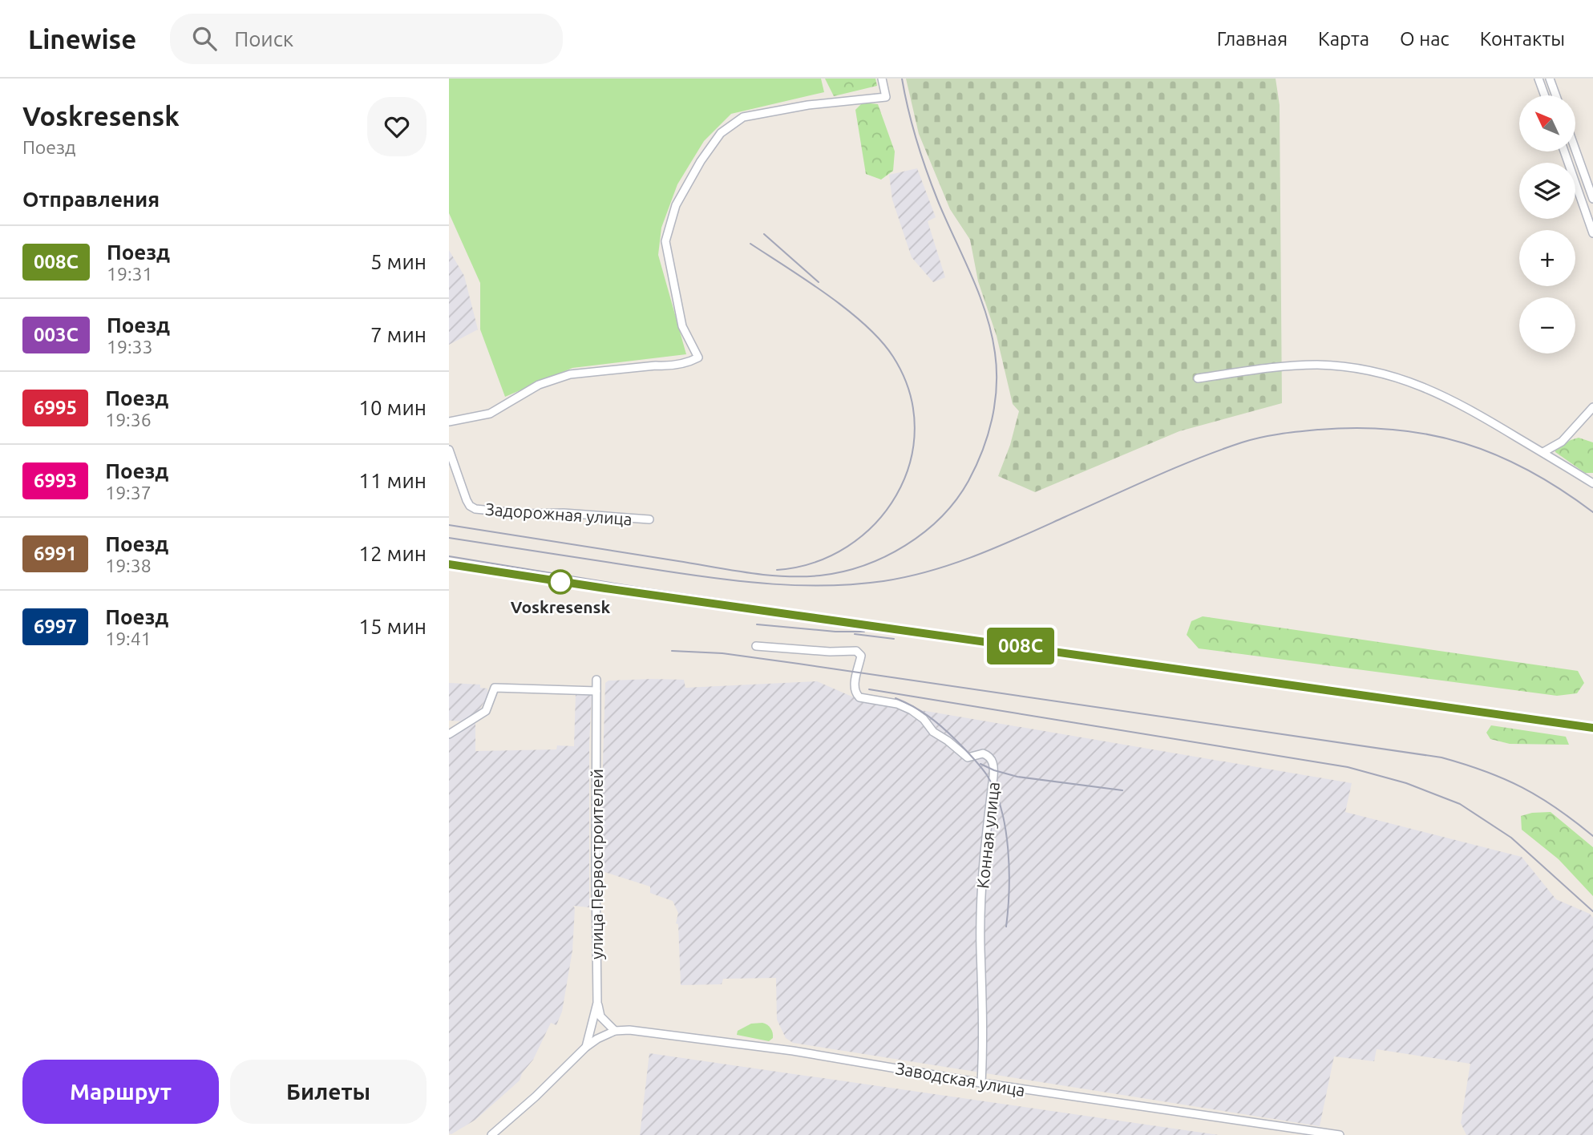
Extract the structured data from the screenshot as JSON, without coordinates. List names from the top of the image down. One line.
{"streets":{"street":["Задорожная улица","Конная улица","улица Первостроителей","Заводская улица"]},"crossings":[["Конная улица","Заводская улица"],["улица Первостроителей","Заводская улица"]],"places":["Voskresensk"],"north":"top left","page":{"header":"Linewise","search":"Поиск","nav":["Главная","Карта","О нас","Контакты"],"heading":[["Voskresensk","Поезд"],"Отправления"],"on_map":"008С","map_buttons":["+","−"],"list":[{"mark":"008С","name":"Поезд","note":"19:31","value":"5 мин"},{"mark":"003С","name":"Поезд","note":"19:33","value":"7 мин"},{"mark":"6995","name":"Поезд","note":"19:36","value":"10 мин"},{"mark":"6993","name":"Поезд","note":"19:37","value":"11 мин"},{"mark":"6991","name":"Поезд","note":"19:38","value":"12 мин"},{"mark":"6997","name":"Поезд","note":"19:41","value":"15 мин"}],"buttons":["Маршрут","Билеты"]}}
